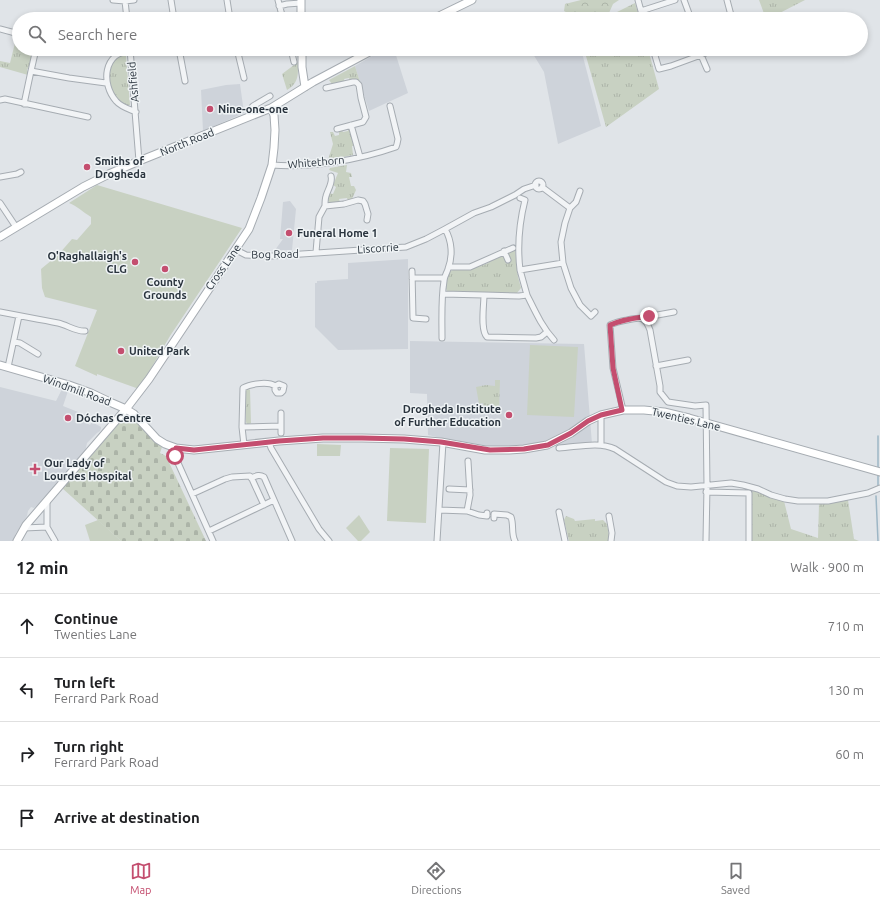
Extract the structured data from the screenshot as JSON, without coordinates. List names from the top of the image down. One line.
{"streets":{"main road":["North Road","Cross Lane","Windmill Road","Twenties Lane"],"street":["Ashfield","Whitethorn","Liscorrie","Bog Road"]},"crossings":[["Ashfield","North Road"],["North Road","Cross Lane"],["Whitethorn","Cross Lane"],["Liscorrie","Bog Road"],["Bog Road","Cross Lane"],["Cross Lane","Windmill Road"],["Cross Lane","Twenties Lane"],["Windmill Road","Twenties Lane"]],"places":{"other":["Nine-one-one","Smiths of Drogheda","Funeral Home 1","O'Raghallaigh's CLG","County Grounds","United Park","Drogheda Institute of Further Education","Dóchas Centre"],"health":["Our Lady of Lourdes Hospital"]},"page":{"search":"Search here","heading":["12 min","Walk · 900 m"],"list":[["Continue","Twenties Lane","710 m"],["Turn left","Ferrard Park Road","130 m"],["Turn right","Ferrard Park Road","60 m"],"Arrive at destination"],"nav":["Map","Directions","Saved"]}}
